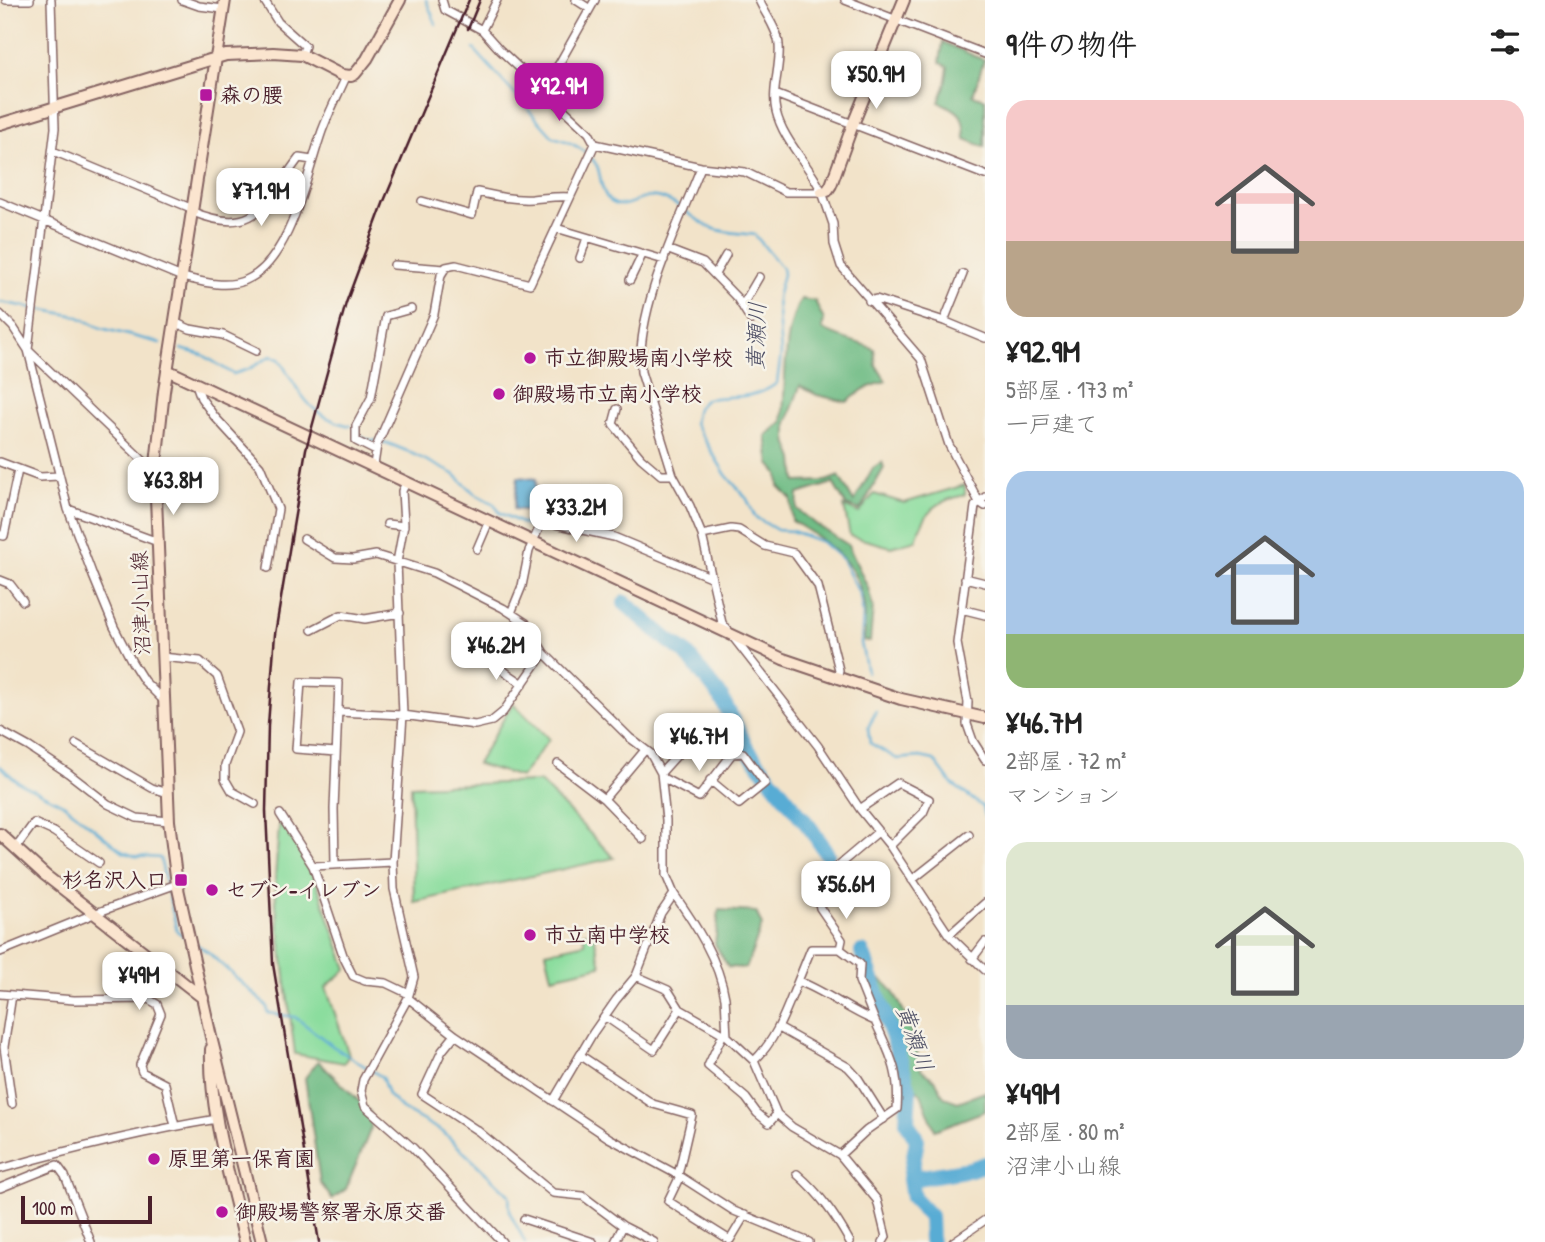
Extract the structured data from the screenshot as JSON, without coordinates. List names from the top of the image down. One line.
{"streets":{"street":["沼津小山線"]},"water":["黄瀬川"],"places":{"transit":["森の腰","杉名沢入口"],"other":["市立御殿場南小学校","御殿場市立南小学校","セブン-イレブン","市立南中学校","原里第一保育園","御殿場警察署永原交番"]},"scale_bar":"100 m","page":{"heading":"9件の物件","price":["¥50.9M","¥92.9M","¥71.9M","¥63.8M","¥33.2M","¥46.2M","¥46.7M","¥56.6M","¥49M"],"list":[{"name":"¥92.9M","note":"5部屋 · 173 m² · 一戸建て"},{"name":"¥46.7M","note":"2部屋 · 72 m² · マンション"},{"name":"¥49M","note":"2部屋 · 80 m² · 沼津小山線"}],"scale":"100 m"}}
